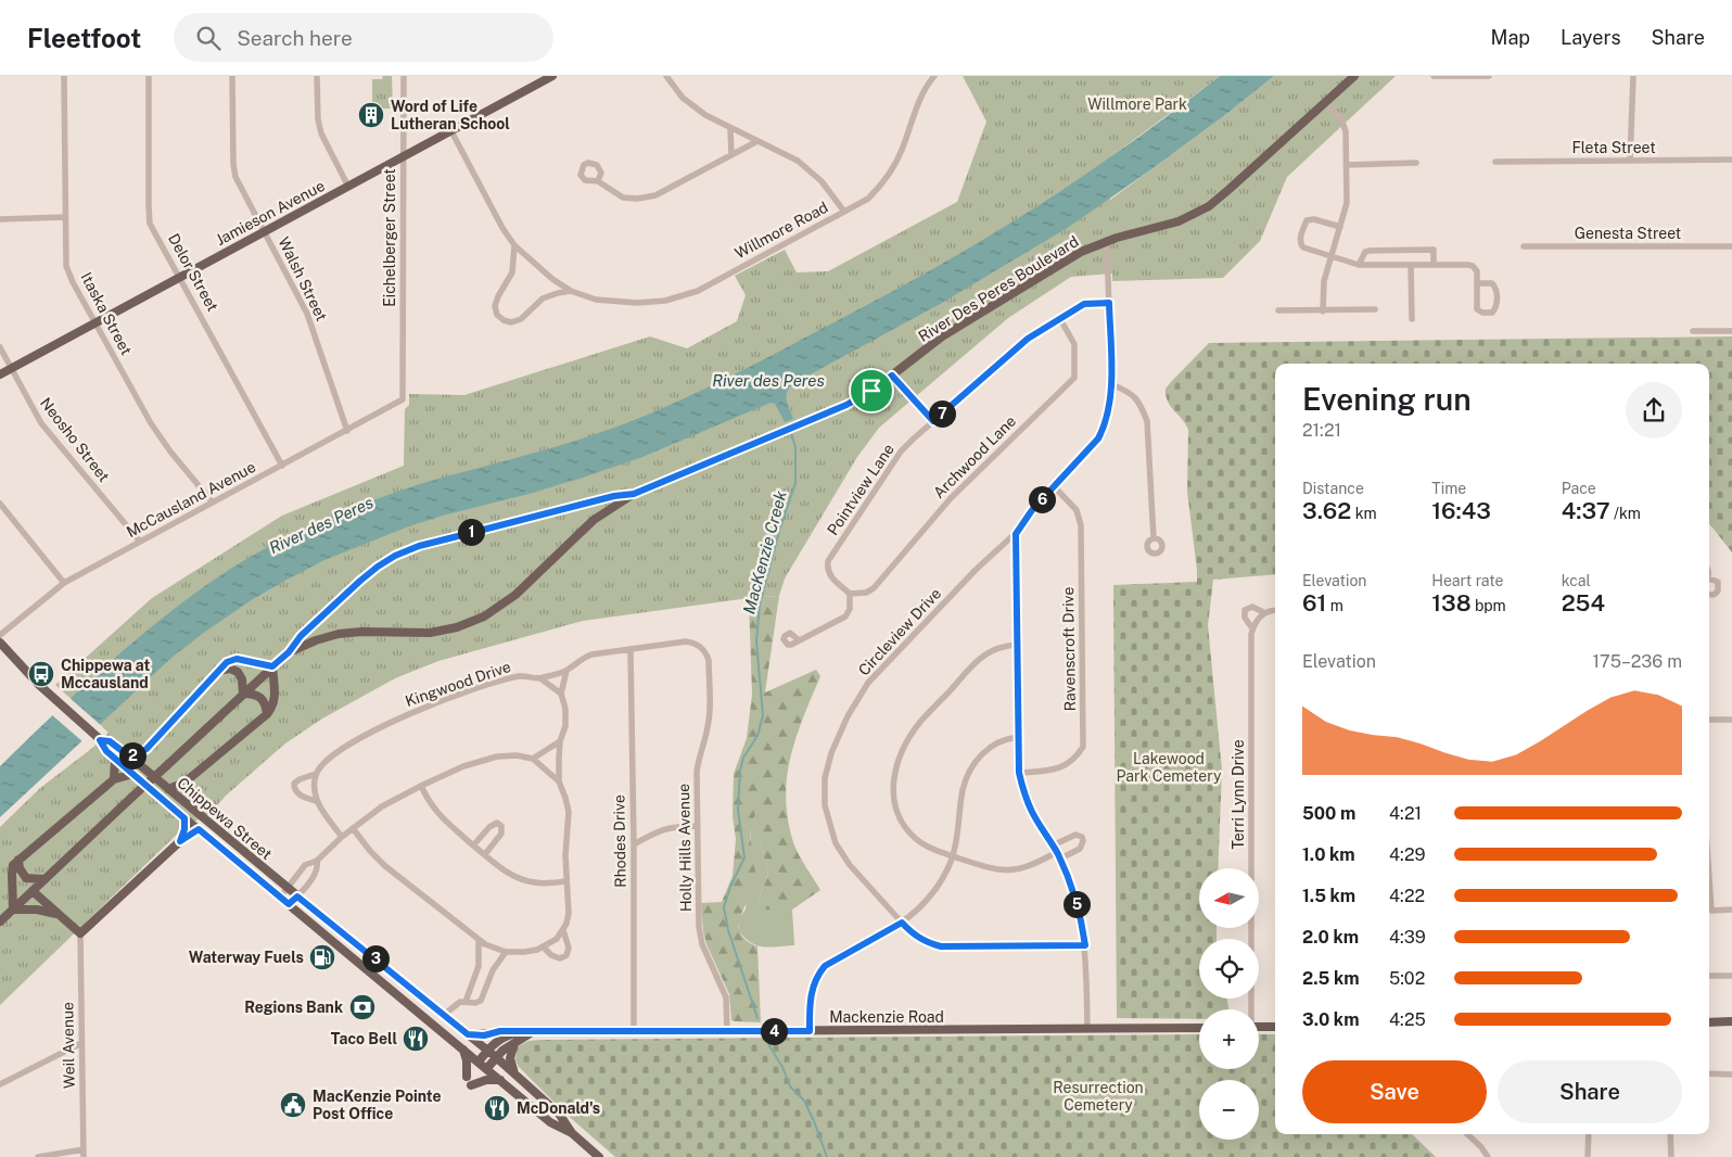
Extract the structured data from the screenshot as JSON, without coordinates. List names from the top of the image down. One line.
{"streets":{"main road":["Jamieson Avenue","River Des Peres Boulevard","Chippewa Street","Mackenzie Road"],"street":["Fleta Street","Willmore Road","Genesta Street","Eichelberger Street","Delor Street","Walsh Street","Itaska Street","Neosho Street","Archwood Lane","Pointview Lane","McCausland Avenue","Circleview Drive","Ravenscroft Drive","Kingwood Drive","Terri Lynn Drive","Rhodes Drive","Holly Hills Avenue","Weil Avenue"]},"crossings":[["Jamieson Avenue","Willmore Road"],["Jamieson Avenue","Eichelberger Street"],["Jamieson Avenue","Delor Street"],["Jamieson Avenue","Walsh Street"],["Jamieson Avenue","Itaska Street"],["Jamieson Avenue","Neosho Street"],["Eichelberger Street","McCausland Avenue"],["Delor Street","McCausland Avenue"],["Walsh Street","McCausland Avenue"],["River Des Peres Boulevard","Circleview Drive"],["Itaska Street","McCausland Avenue"],["Neosho Street","McCausland Avenue"],["Archwood Lane","Pointview Lane"],["Pointview Lane","Circleview Drive"],["Circleview Drive","Ravenscroft Drive"],["Kingwood Drive","Rhodes Drive"],["Kingwood Drive","Holly Hills Avenue"],["Chippewa Street","Mackenzie Road"],["Rhodes Drive","Mackenzie Road"],["Holly Hills Avenue","Mackenzie Road"]],"water":["River des Peres","MacKenzie Creek"],"parks":["Willmore Park","Lakewood Park Cemetery","Resurrection Cemetery"],"places":{"building":["Word of Life Lutheran School"],"bus stop":["Chippewa at Mccausland"],"fuel station":["Waterway Fuels"],"bank":["Regions Bank"],"restaurant":["Taco Bell","McDonald's"],"public building":["MacKenzie Pointe Post Office"]},"north":"left","page":{"header":"Fleetfoot","search":"Search here","nav":["Map","Layers","Share"],"heading":["Evening run","21:21"],"pins":["7","6","1","2","5","3","4"],"stats":[["Distance","3.62 km"],["Time","16:43"],["Pace","4:37 /km"],["Elevation","61 m"],["Heart rate","138 bpm"],["kcal","254"]],"chart":["Elevation","175–236 m"],"list":[{"name":"500 m","note":"4:21"},{"name":"1.0 km","note":"4:29"},{"name":"1.5 km","note":"4:22"},{"name":"2.0 km","note":"4:39"},{"name":"2.5 km","note":"5:02"},{"name":"3.0 km","note":"4:25"}],"map_buttons":["+","−"],"buttons":["Save","Share"]}}
